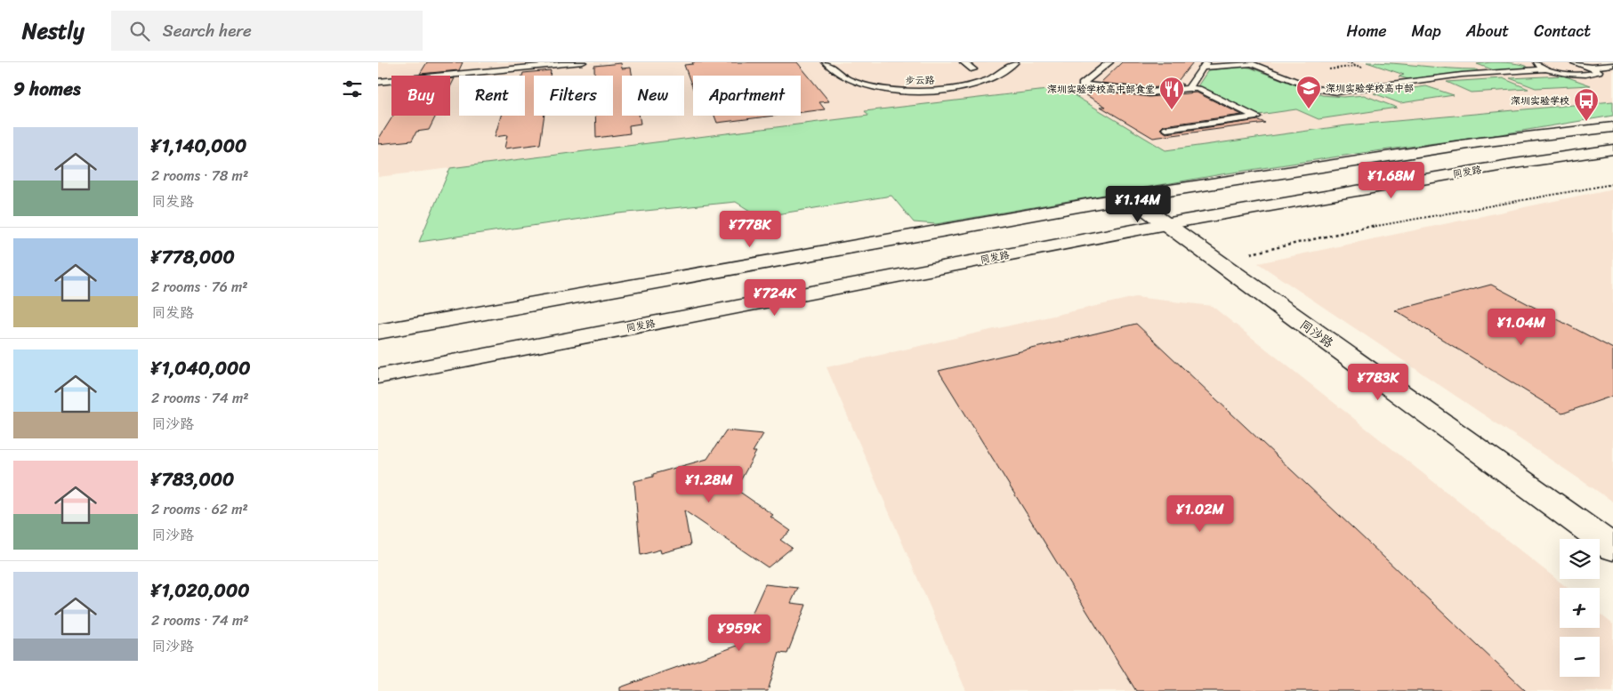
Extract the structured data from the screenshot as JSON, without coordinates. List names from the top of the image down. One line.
{"streets":{"main road":["同发路","同沙路"],"lane":["步云路"]},"crossings":[["同发路","同沙路"]],"places":{"school or university":["深圳实验学校高中部"],"restaurant":["深圳实验学校高中部食堂"],"bus stop":["深圳实验学校"]},"page":{"header":"Nestly","search":"Search here","nav":["Home","Map","About","Contact"],"heading":"9 homes","chip":["Buy","Rent","Filters","New","Apartment"],"list":[{"name":"¥1,140,000","note":"2 rooms · 78 m² · 同发路"},{"name":"¥778,000","note":"2 rooms · 76 m² · 同发路"},{"name":"¥1,040,000","note":"2 rooms · 74 m² · 同沙路"},{"name":"¥783,000","note":"2 rooms · 62 m² · 同沙路"},{"name":"¥1,020,000","note":"2 rooms · 74 m² · 同沙路"}],"price":["¥1.68M","¥1.14M","¥778K","¥724K","¥1.04M","¥783K","¥1.28M","¥1.02M","¥959K"],"map_buttons":["+","−"]}}
